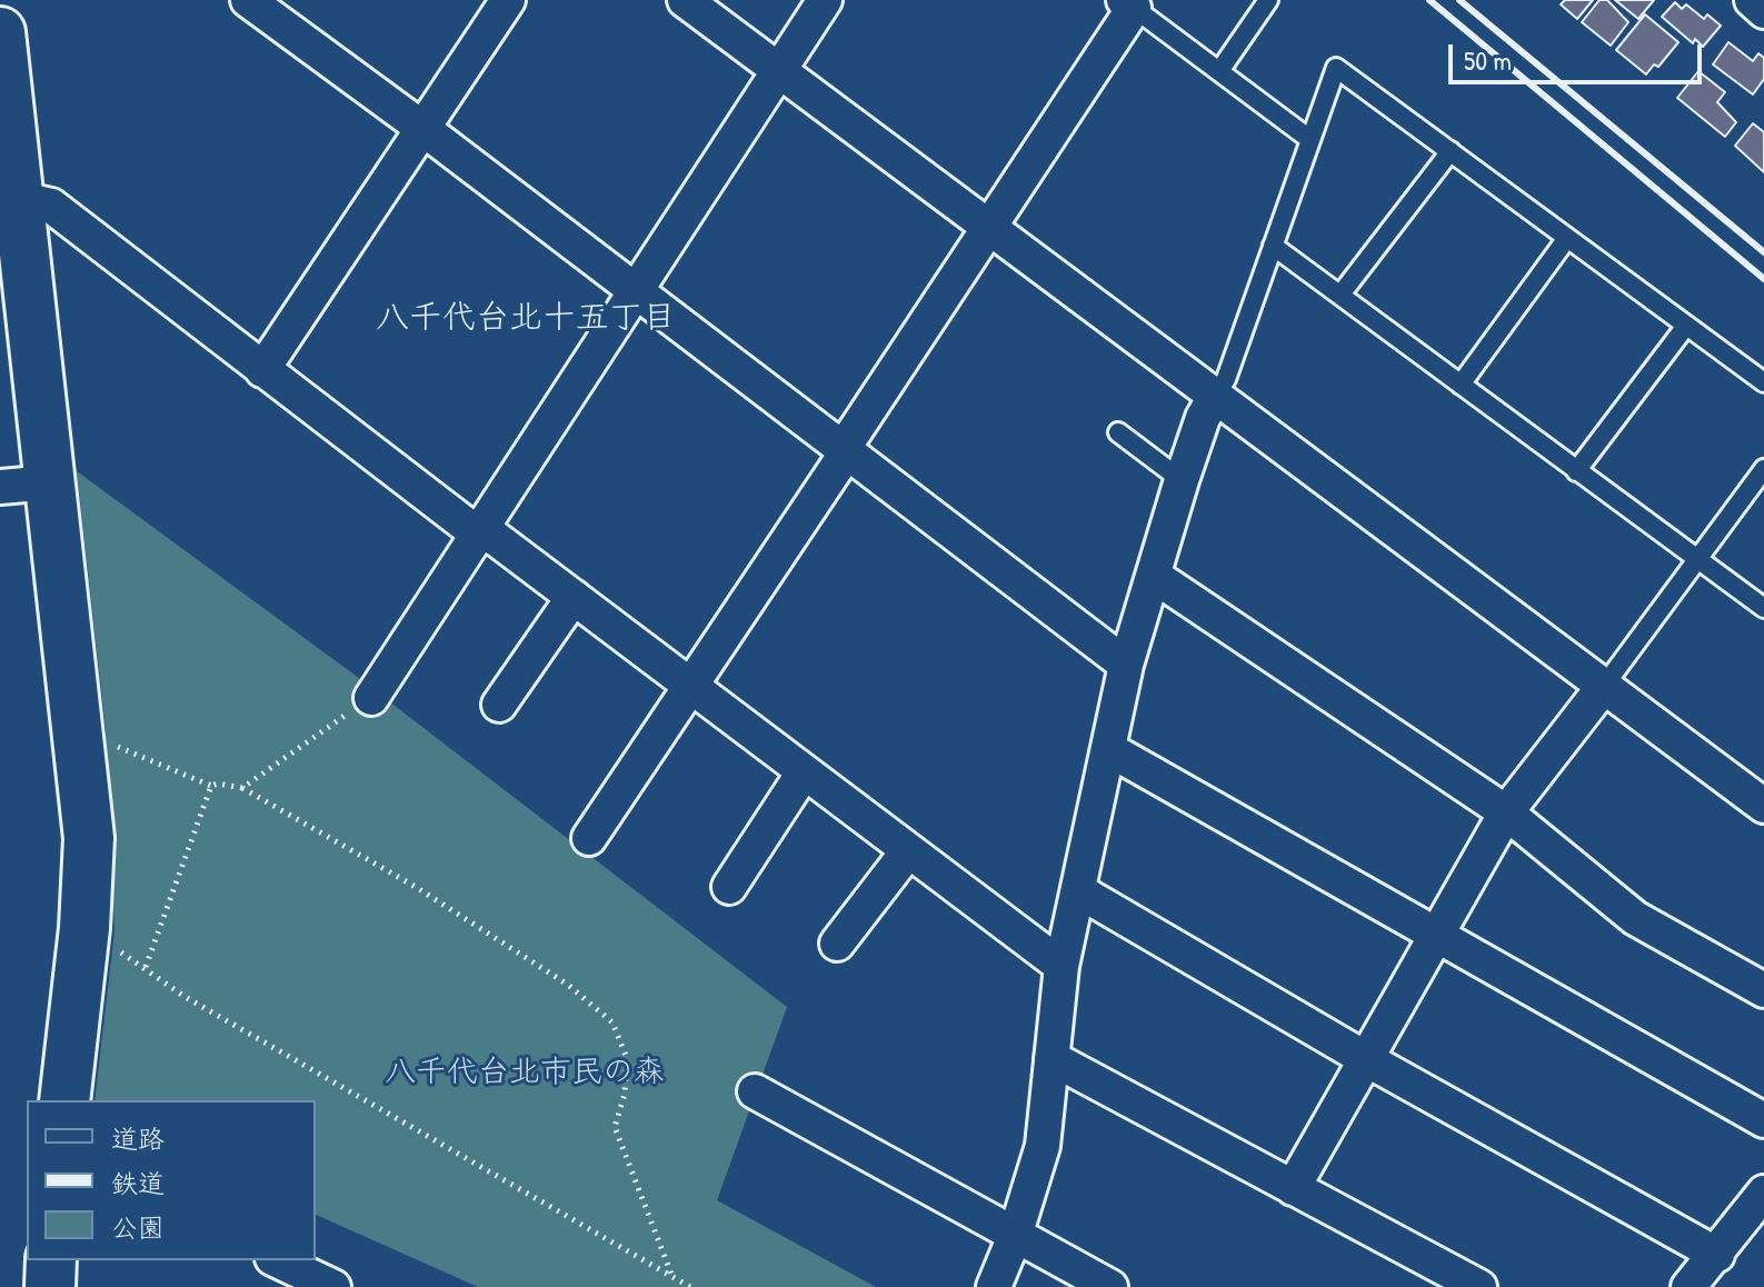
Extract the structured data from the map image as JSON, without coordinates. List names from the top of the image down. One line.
{"districts":["八千代台北十五丁目"],"parks":["八千代台北市民の森"],"legend":["道路","鉄道","公園"],"scale_bar":"50 m"}
